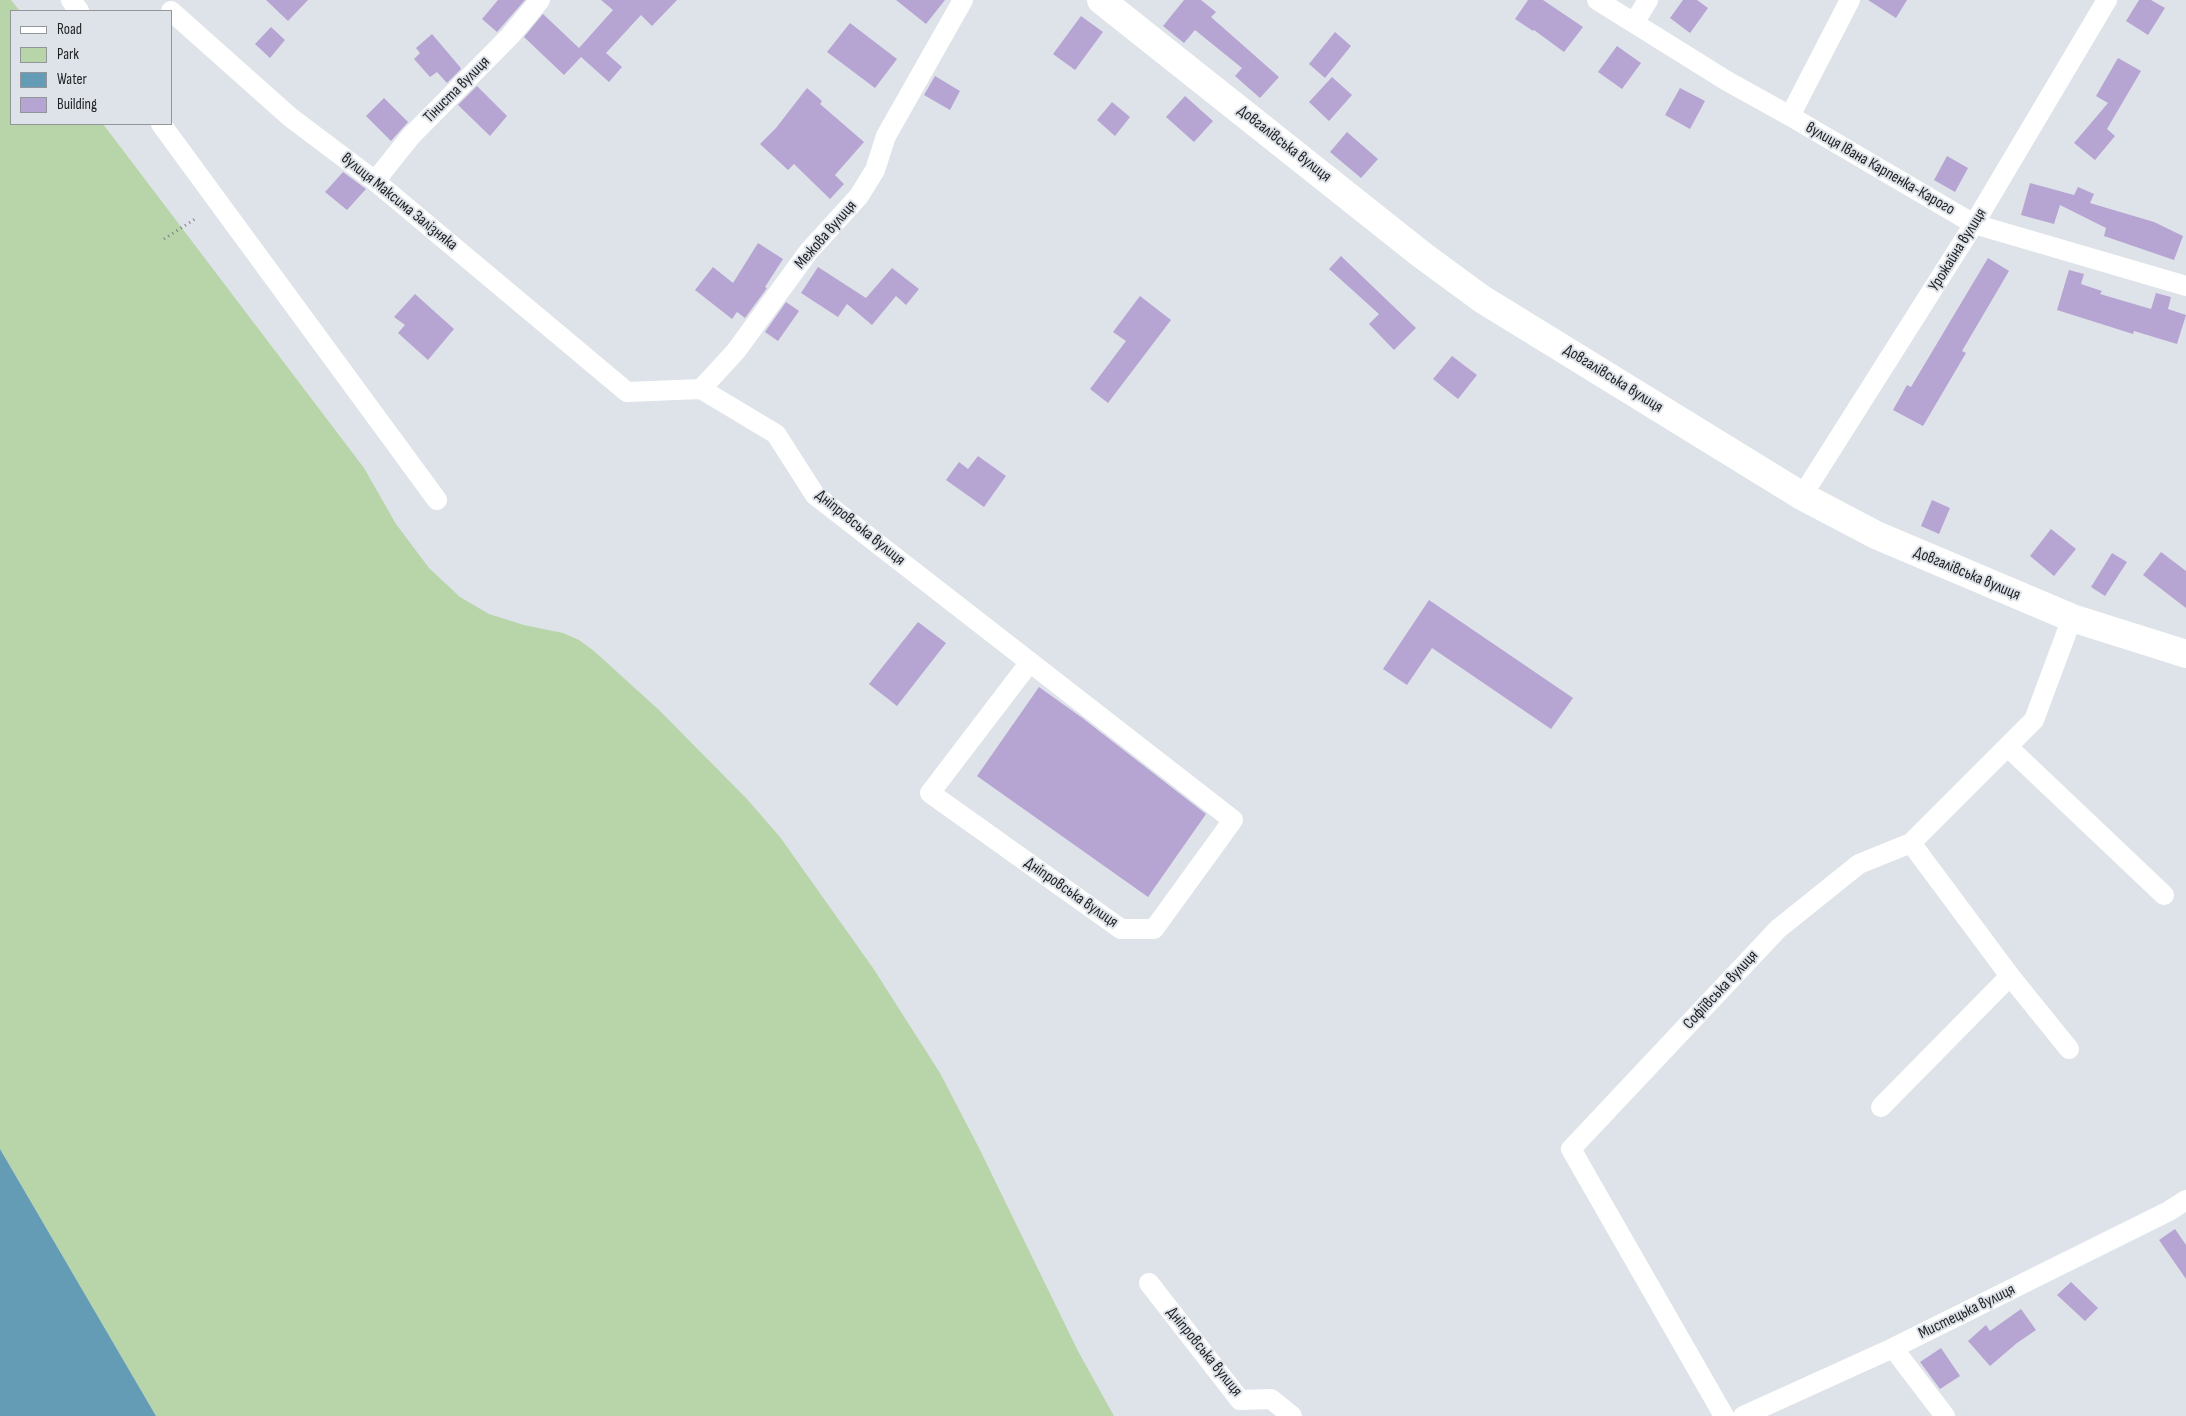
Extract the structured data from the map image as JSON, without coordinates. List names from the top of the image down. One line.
{"streets":{"street":["Тіниста вулиця","Довгалівська вулиця","вулиця Івана Карпенка-Карого","вулиця Максима Залізняка","Межова вулиця","Урожайна вулиця","Дніпровська вулиця","Софіївська вулиця","Мистецька вулиця"]},"crossings":[["Тіниста вулиця","вулиця Максима Залізняка"],["Довгалівська вулиця","Урожайна вулиця"],["Довгалівська вулиця","Софіївська вулиця"],["вулиця Івана Карпенка-Карого","Урожайна вулиця"],["вулиця Максима Залізняка","Межова вулиця"],["вулиця Максима Залізняка","Дніпровська вулиця"],["Межова вулиця","Дніпровська вулиця"]],"legend":["Road","Park","Water","Building"]}
